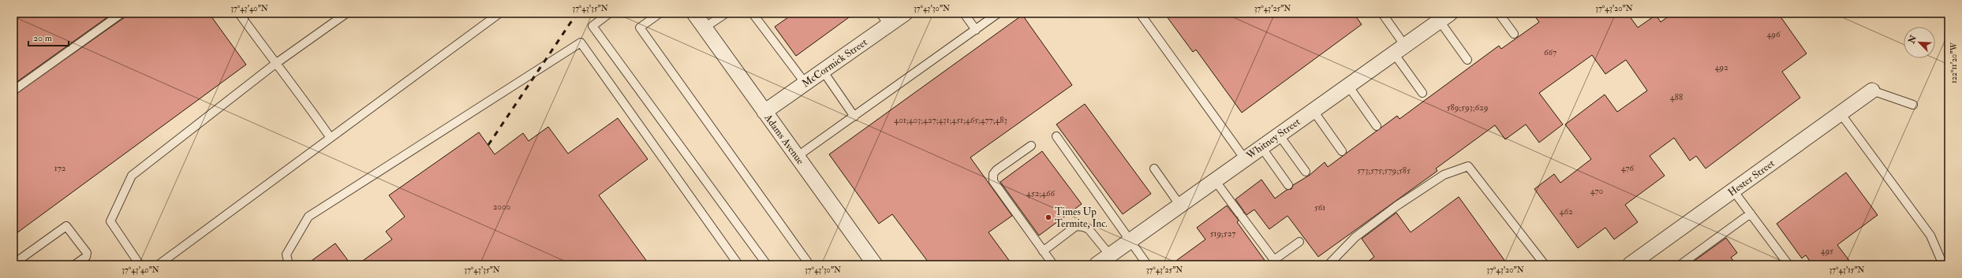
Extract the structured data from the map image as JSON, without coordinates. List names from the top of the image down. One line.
{"streets":{"street":["McCormick Street","Whitney Street","Adams Avenue","Hester Street"]},"crossings":[["McCormick Street","Adams Avenue"]],"places":["Times Up Termite, Inc."],"house_numbers":["496","667","492","488","589;593;629","401;403;427;431;451;465;477;483","172","476","573;575;579;585","470","452;466","2000","561","462","519;527","495"],"scale_bar":"20 m","north":"top left","coordinates":["37°43'40\"N","37°43'35\"N","37°43'30\"N","37°43'25\"N","37°43'20\"N","122°11'20\"W","37°43'15\"N"]}
